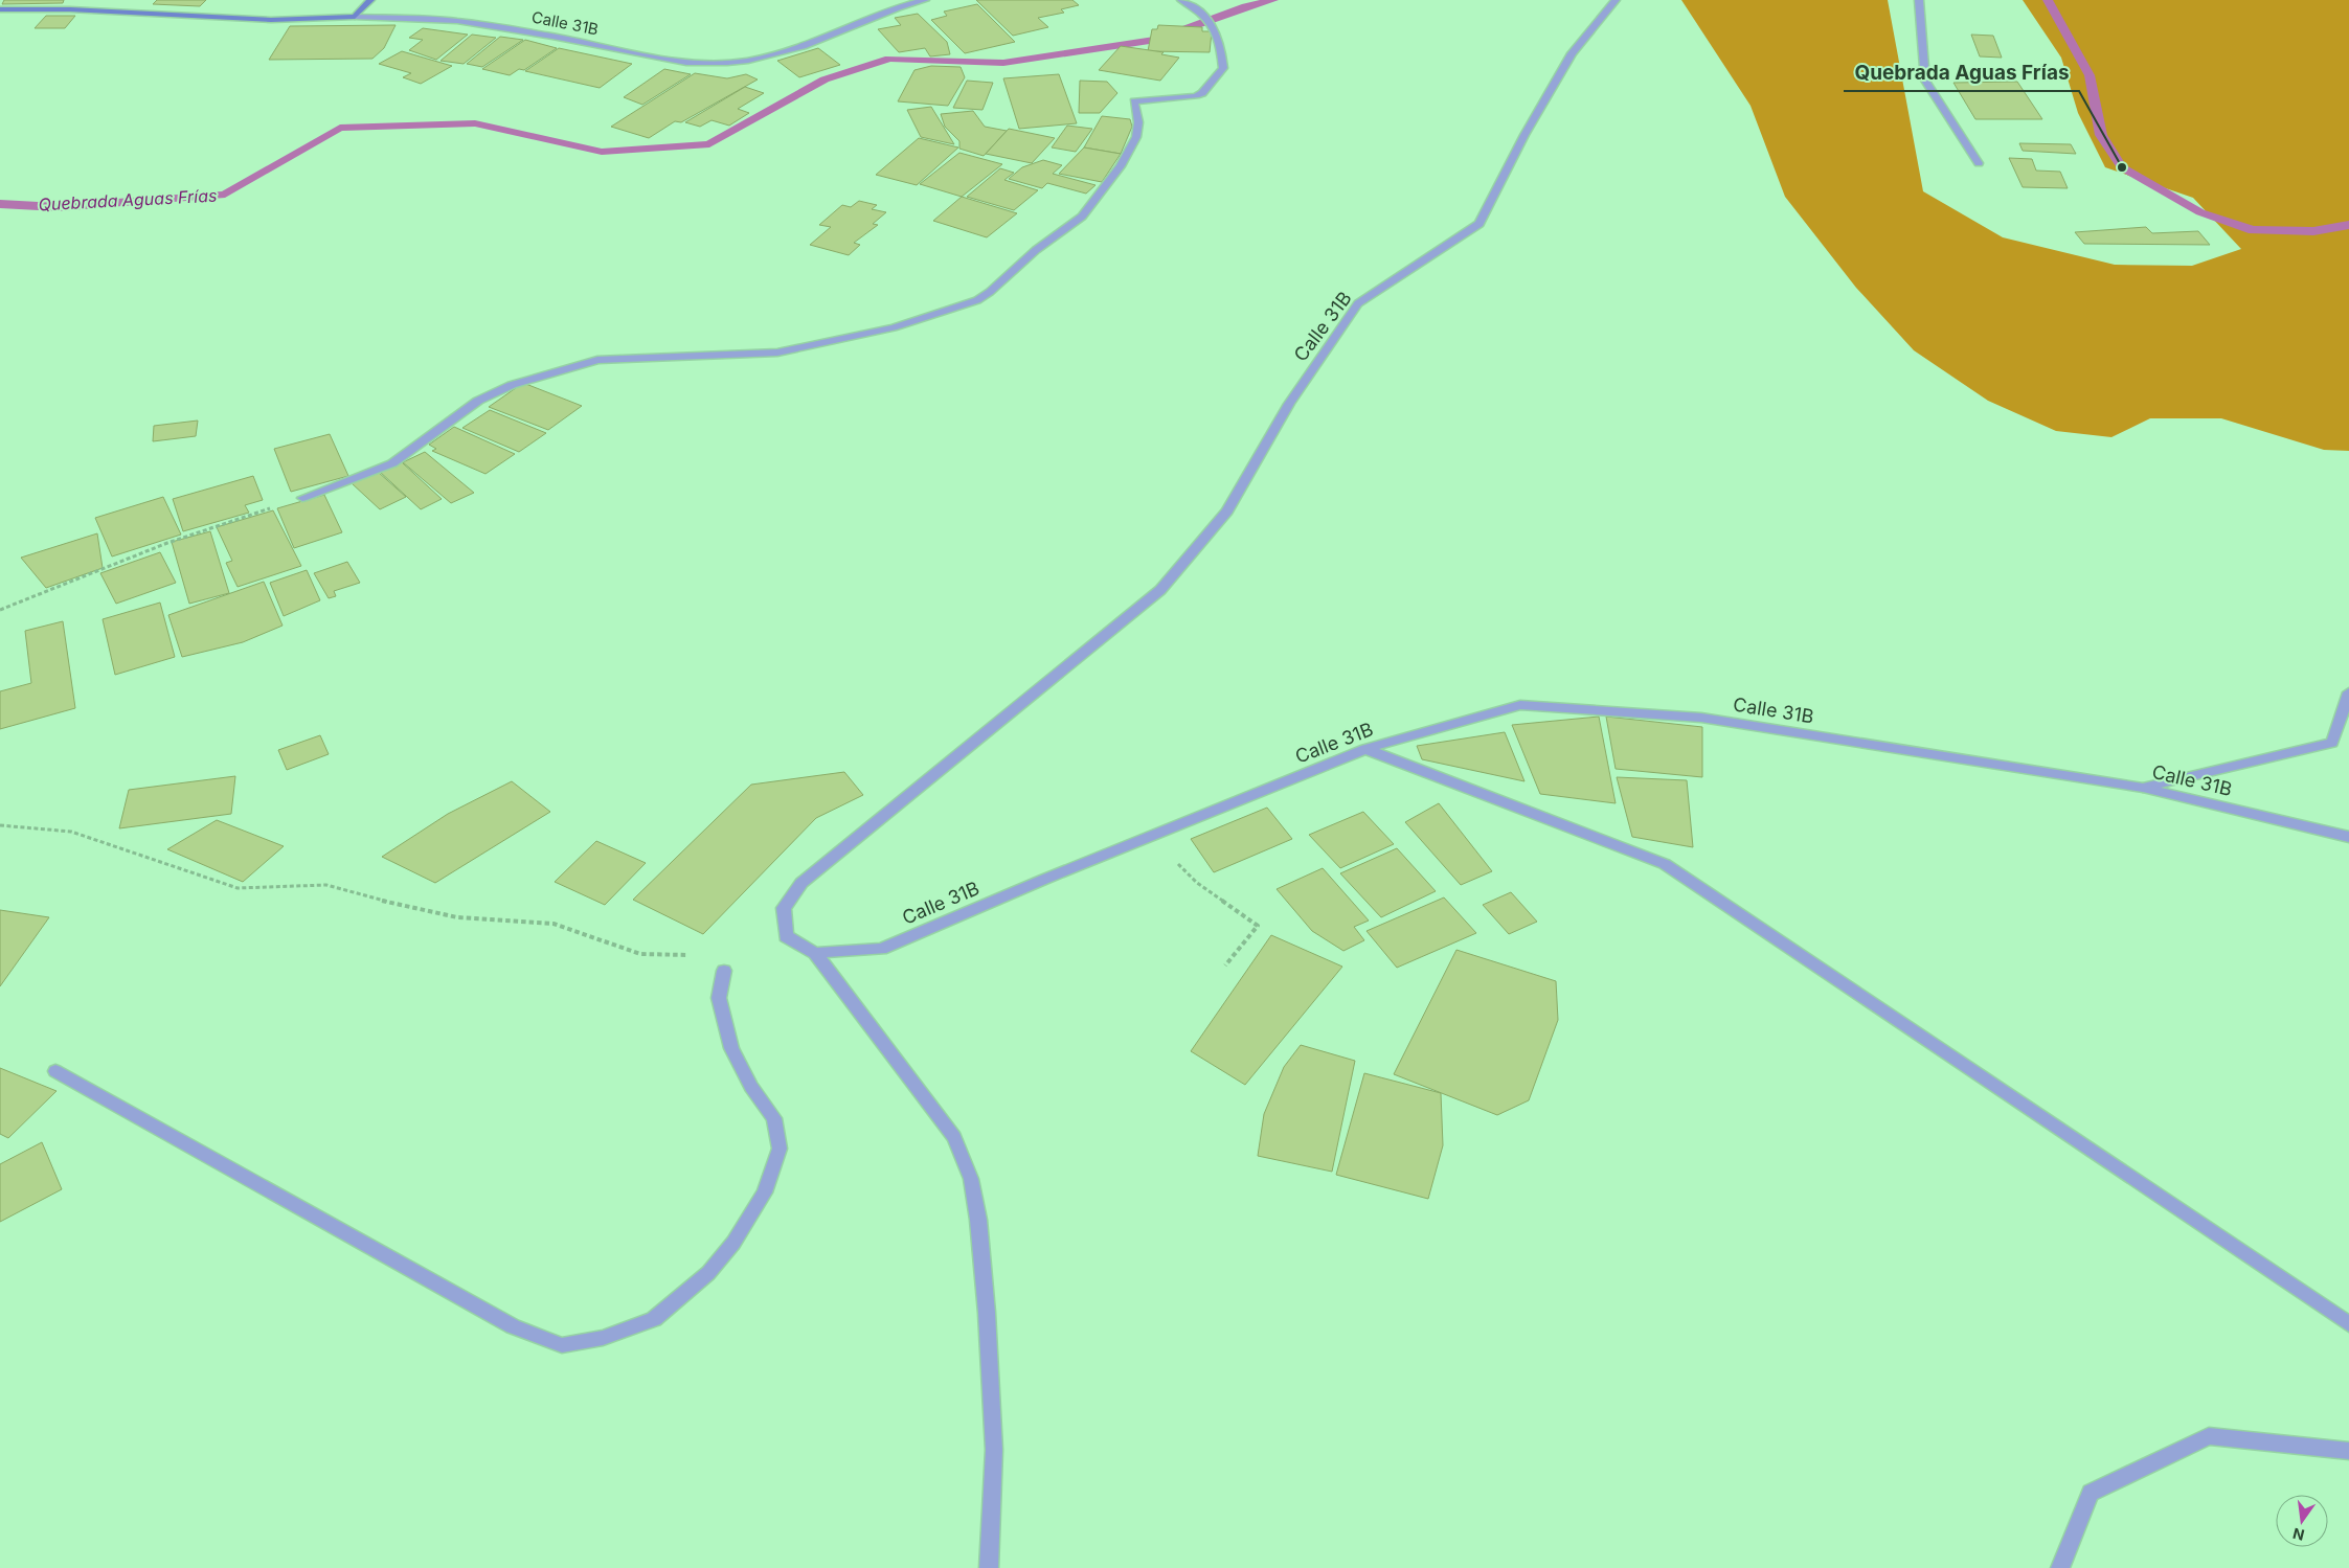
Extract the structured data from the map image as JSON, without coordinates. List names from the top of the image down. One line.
{"streets":{"street":["Calle 31B"]},"water":["Quebrada Aguas Frías"],"places":["Quebrada Aguas Frías"],"north":"bottom"}
